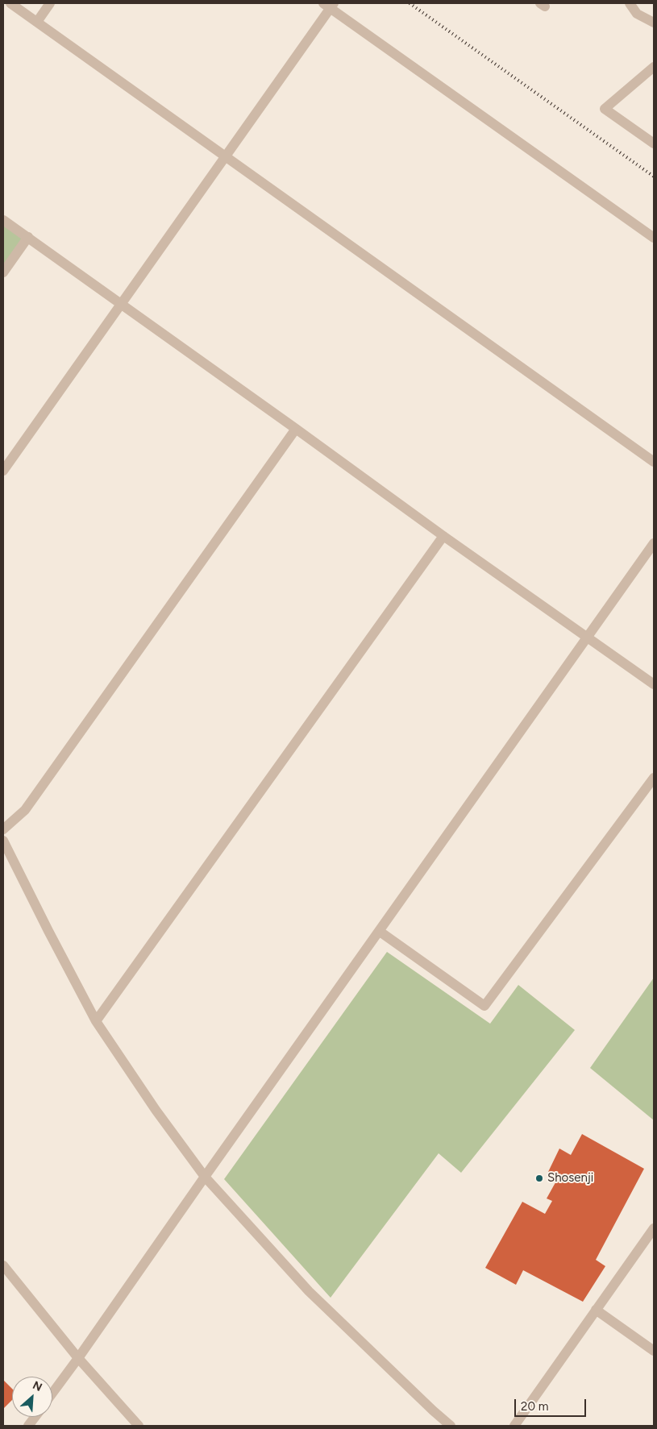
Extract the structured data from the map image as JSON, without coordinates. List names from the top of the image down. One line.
{"places":["Shosenji"],"scale_bar":"20 m","north":"top right"}
